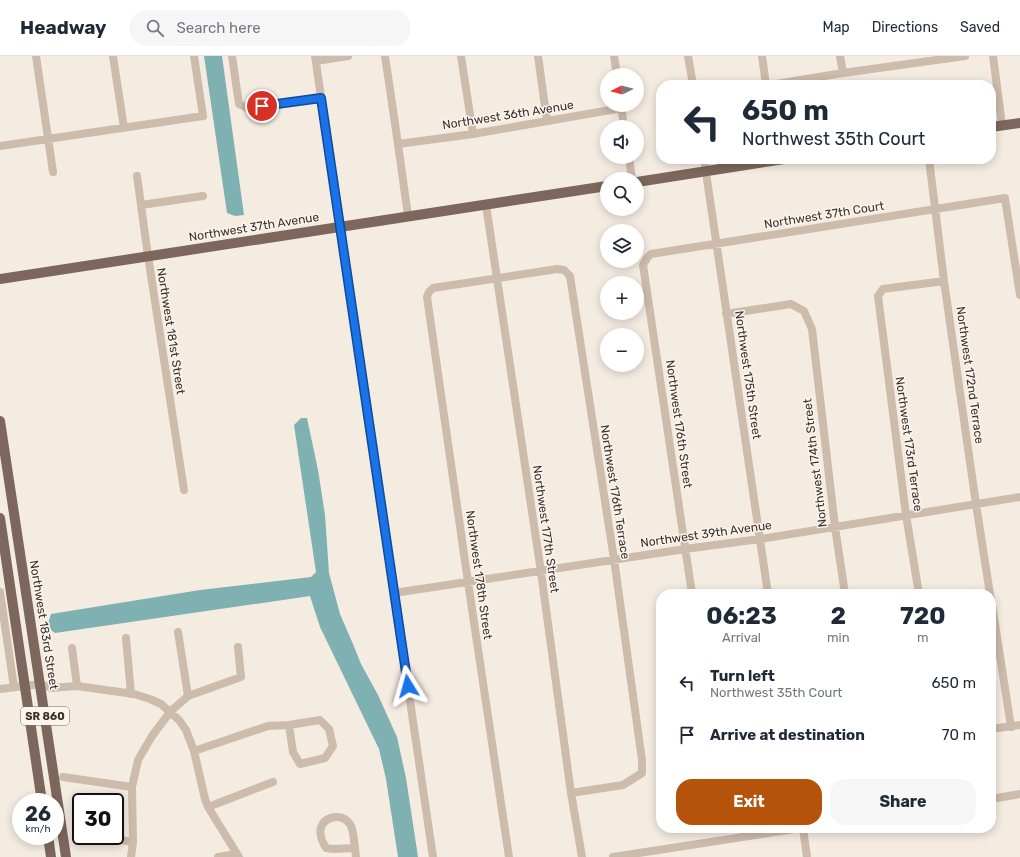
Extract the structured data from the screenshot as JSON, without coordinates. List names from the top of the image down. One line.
{"streets":{"main road":["Northwest 37th Avenue","Northwest 183rd Street","SR 860"],"street":["Northwest 36th Avenue","Northwest 37th Court","Northwest 181st Street","Northwest 175th Street","Northwest 172nd Terrace","Northwest 176th Street","Northwest 173rd Terrace","Northwest 174th Street","Northwest 176th Terrace","Northwest 177th Street","Northwest 39th Avenue","Northwest 178th Street"]},"crossings":[["Northwest 37th Court","Northwest 175th Street"],["Northwest 37th Court","Northwest 172nd Terrace"],["Northwest 37th Court","Northwest 176th Street"],["Northwest 37th Avenue","Northwest 181st Street"],["Northwest 37th Avenue","Northwest 177th Street"],["Northwest 175th Street","Northwest 174th Street"],["Northwest 175th Street","Northwest 39th Avenue"],["Northwest 172nd Terrace","Northwest 173rd Terrace"],["Northwest 172nd Terrace","Northwest 39th Avenue"],["Northwest 176th Street","Northwest 39th Avenue"],["Northwest 173rd Terrace","Northwest 39th Avenue"],["Northwest 174th Street","Northwest 39th Avenue"],["Northwest 176th Terrace","Northwest 177th Street"],["Northwest 176th Terrace","Northwest 39th Avenue"],["Northwest 176th Terrace","Northwest 178th Street"],["Northwest 177th Street","Northwest 39th Avenue"],["Northwest 177th Street","Northwest 178th Street"],["Northwest 39th Avenue","Northwest 178th Street"]],"north":"left","page":{"header":"Headway","search":"Search here","nav":["Map","Directions","Saved"],"map_buttons":["+","−"],"turn":["650 m","Northwest 35th Court"],"eta":["06:23","Arrival","2","min","720","m"],"list":[{"name":"Turn left","note":"Northwest 35th Court","value":"650 m"},{"name":"Arrive at destination","value":"70 m"}],"buttons":["Exit","Share"],"speed":"26 km/h","limit":"30"}}
